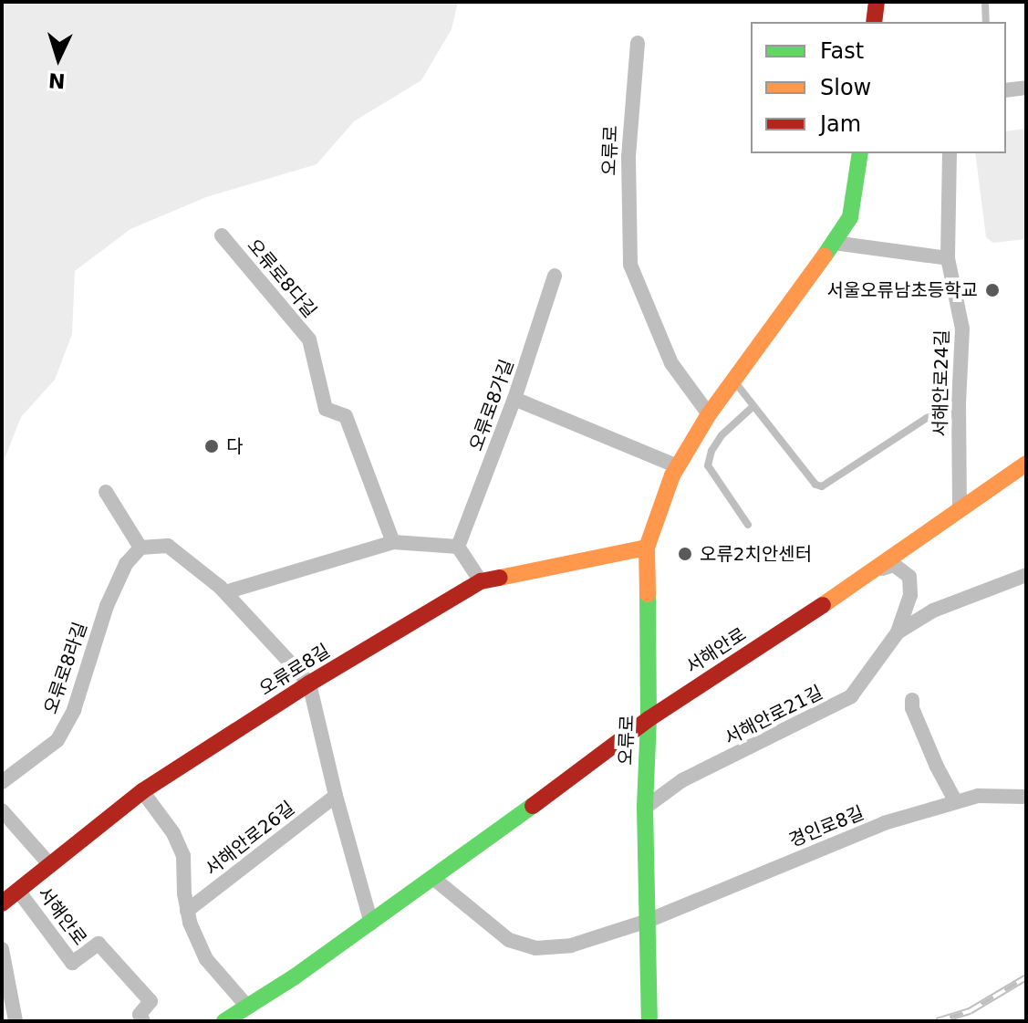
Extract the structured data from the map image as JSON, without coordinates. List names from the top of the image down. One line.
{"streets":{"main road":["오류로","서해안로","오류로8길"],"street":["오류로8다길","서해안로24길","오류로8가길","오류로8라길","서해안로21길","경인로8길","서해안로26길"]},"crossings":[["오류로","서해안로"],["오류로","오류로8길"],["오류로","서해안로21길"],["오류로","경인로8길"],["서해안로24길","서해안로"],["서해안로","오류로8길"],["서해안로","서해안로21길"]],"places":["서울오류남초등학교","다","오류2치안센터"],"legend":["Fast","Slow","Jam"],"north":"bottom"}
